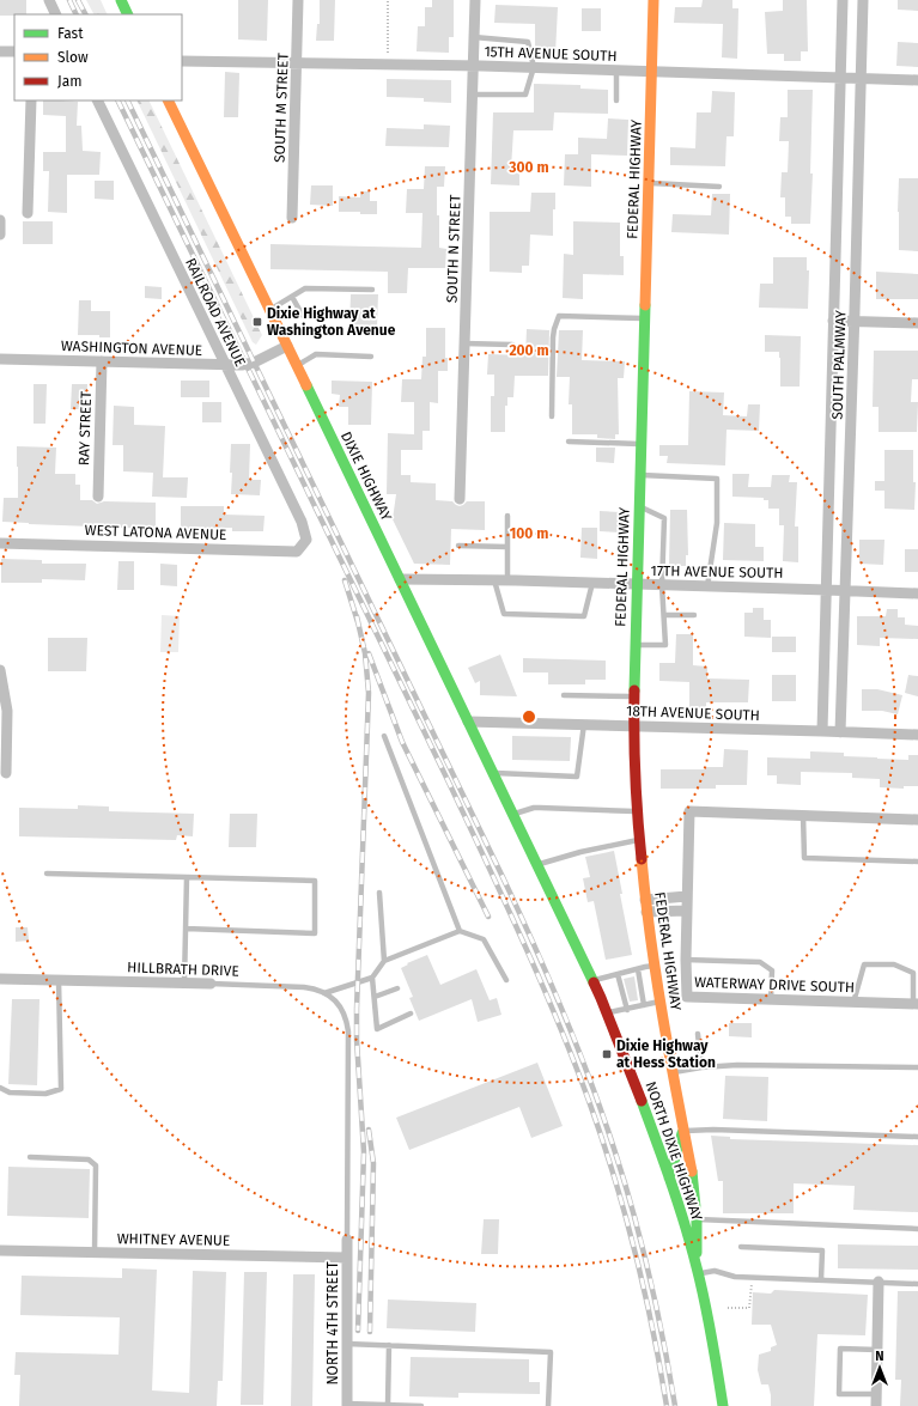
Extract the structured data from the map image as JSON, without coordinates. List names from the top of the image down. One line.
{"streets":{"main road":["FEDERAL HIGHWAY","DIXIE HIGHWAY","NORTH DIXIE HIGHWAY"],"street":["15TH AVENUE SOUTH","SOUTH M STREET","SOUTH N STREET","RAILROAD AVENUE","WASHINGTON AVENUE","SOUTH PALMWAY","RAY STREET","WEST LATONA AVENUE","17TH AVENUE SOUTH","18TH AVENUE SOUTH","HILLBRATH DRIVE","WATERWAY DRIVE SOUTH","WHITNEY AVENUE","NORTH 4TH STREET"]},"crossings":[["15TH AVENUE SOUTH","SOUTH M STREET"],["15TH AVENUE SOUTH","FEDERAL HIGHWAY"],["15TH AVENUE SOUTH","SOUTH N STREET"],["15TH AVENUE SOUTH","SOUTH PALMWAY"],["FEDERAL HIGHWAY","17TH AVENUE SOUTH"],["FEDERAL HIGHWAY","18TH AVENUE SOUTH"],["FEDERAL HIGHWAY","NORTH DIXIE HIGHWAY"],["RAILROAD AVENUE","WASHINGTON AVENUE"],["RAILROAD AVENUE","WEST LATONA AVENUE"],["WASHINGTON AVENUE","RAY STREET"],["WASHINGTON AVENUE","DIXIE HIGHWAY"],["SOUTH PALMWAY","17TH AVENUE SOUTH"],["SOUTH PALMWAY","18TH AVENUE SOUTH"],["DIXIE HIGHWAY","17TH AVENUE SOUTH"],["DIXIE HIGHWAY","18TH AVENUE SOUTH"],["DIXIE HIGHWAY","NORTH DIXIE HIGHWAY"],["HILLBRATH DRIVE","NORTH 4TH STREET"],["WHITNEY AVENUE","NORTH 4TH STREET"]],"places":{"transit":["Dixie Highway at Washington Avenue","Dixie Highway at Hess Station"]},"legend":["Fast","Slow","Jam"],"north":"top","rings":["300 m","200 m","100 m"]}
